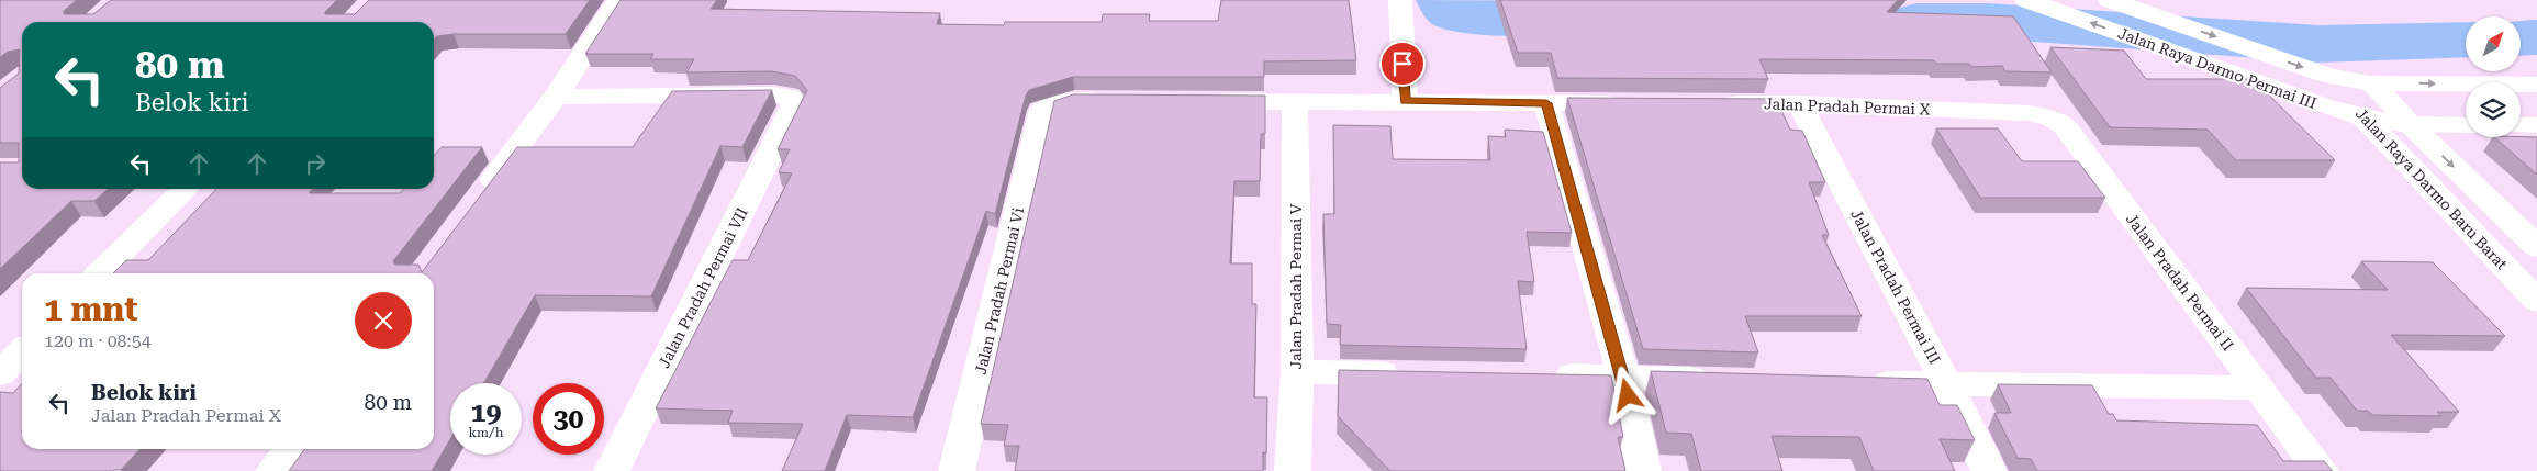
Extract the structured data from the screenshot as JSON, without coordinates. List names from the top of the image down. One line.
{"streets":{"street":["Jalan Raya Darmo Permai III","Jalan Pradah Permai X","Jalan Raya Darmo Baru Barat","Jalan Pradah Permai II","Jalan Pradah Permai V","Jalan Pradah Permai III","Jalan Pradah Permai VII","Jalan Pradah Permai Vi"]},"crossings":[["Jalan Raya Darmo Permai III","Jalan Raya Darmo Baru Barat"],["Jalan Pradah Permai X","Jalan Pradah Permai II"],["Jalan Pradah Permai X","Jalan Pradah Permai III"]],"north":"top right","page":{"turn":["80 m","Belok kiri"],"heading":["1 mnt","120 m · 08:54"],"list":[{"name":"Belok kiri","note":"Jalan Pradah Permai X","value":"80 m"}],"speed":"19 km/h","limit":"30"}}
